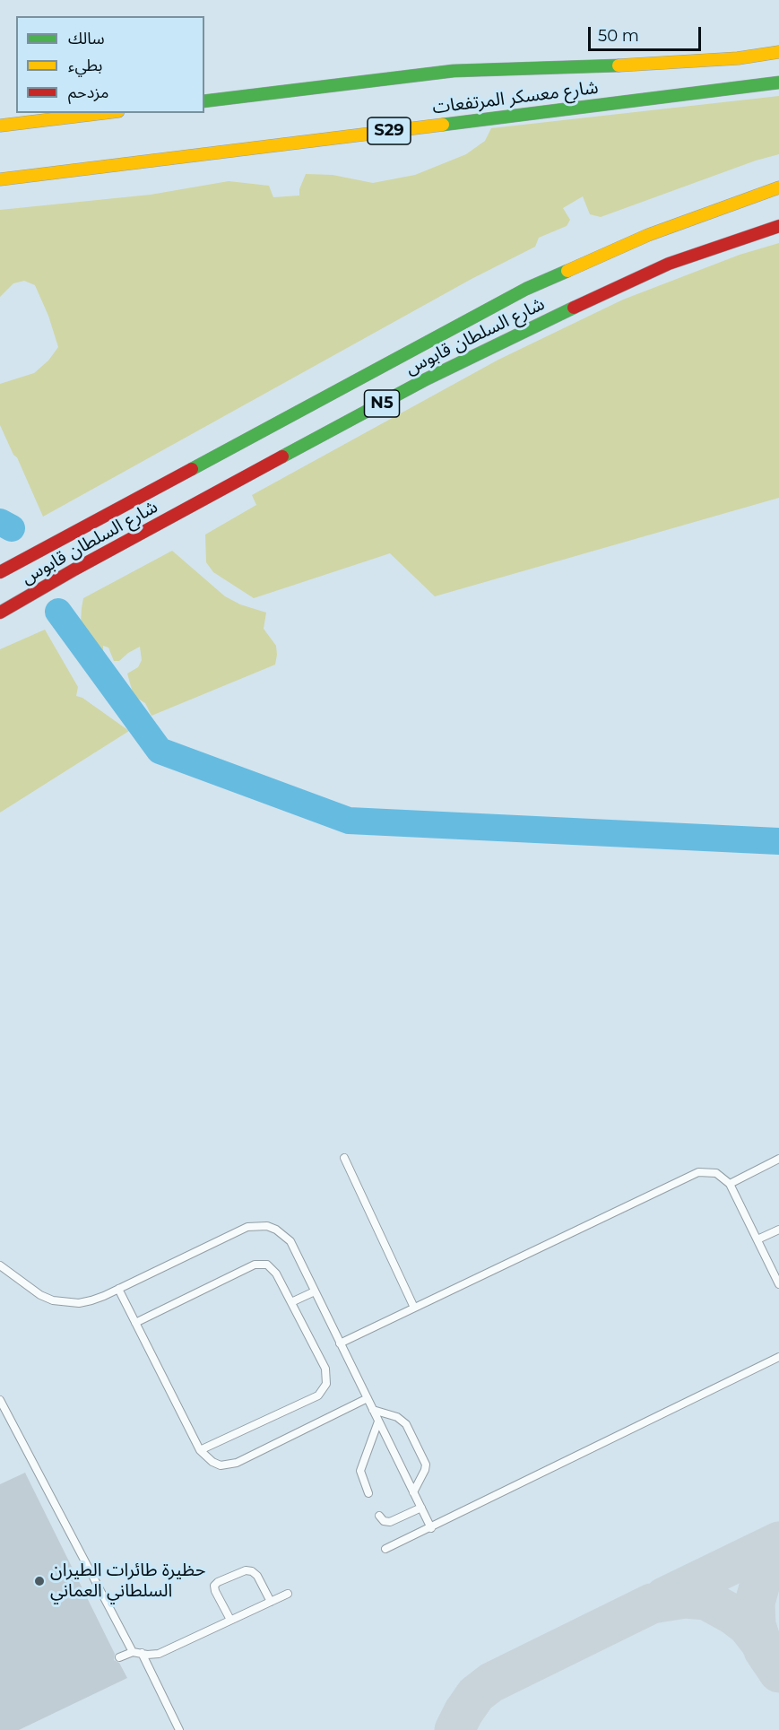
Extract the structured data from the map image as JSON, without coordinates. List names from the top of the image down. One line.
{"streets":{"main road":["شارع معسكر المرتفعات","S29","شارع السلطان قابوس","N5"]},"places":["حظيرة طائرات الطيران السلطاني العماني"],"legend":["سالك","بطيء","مزدحم"],"scale_bar":"50 m"}
